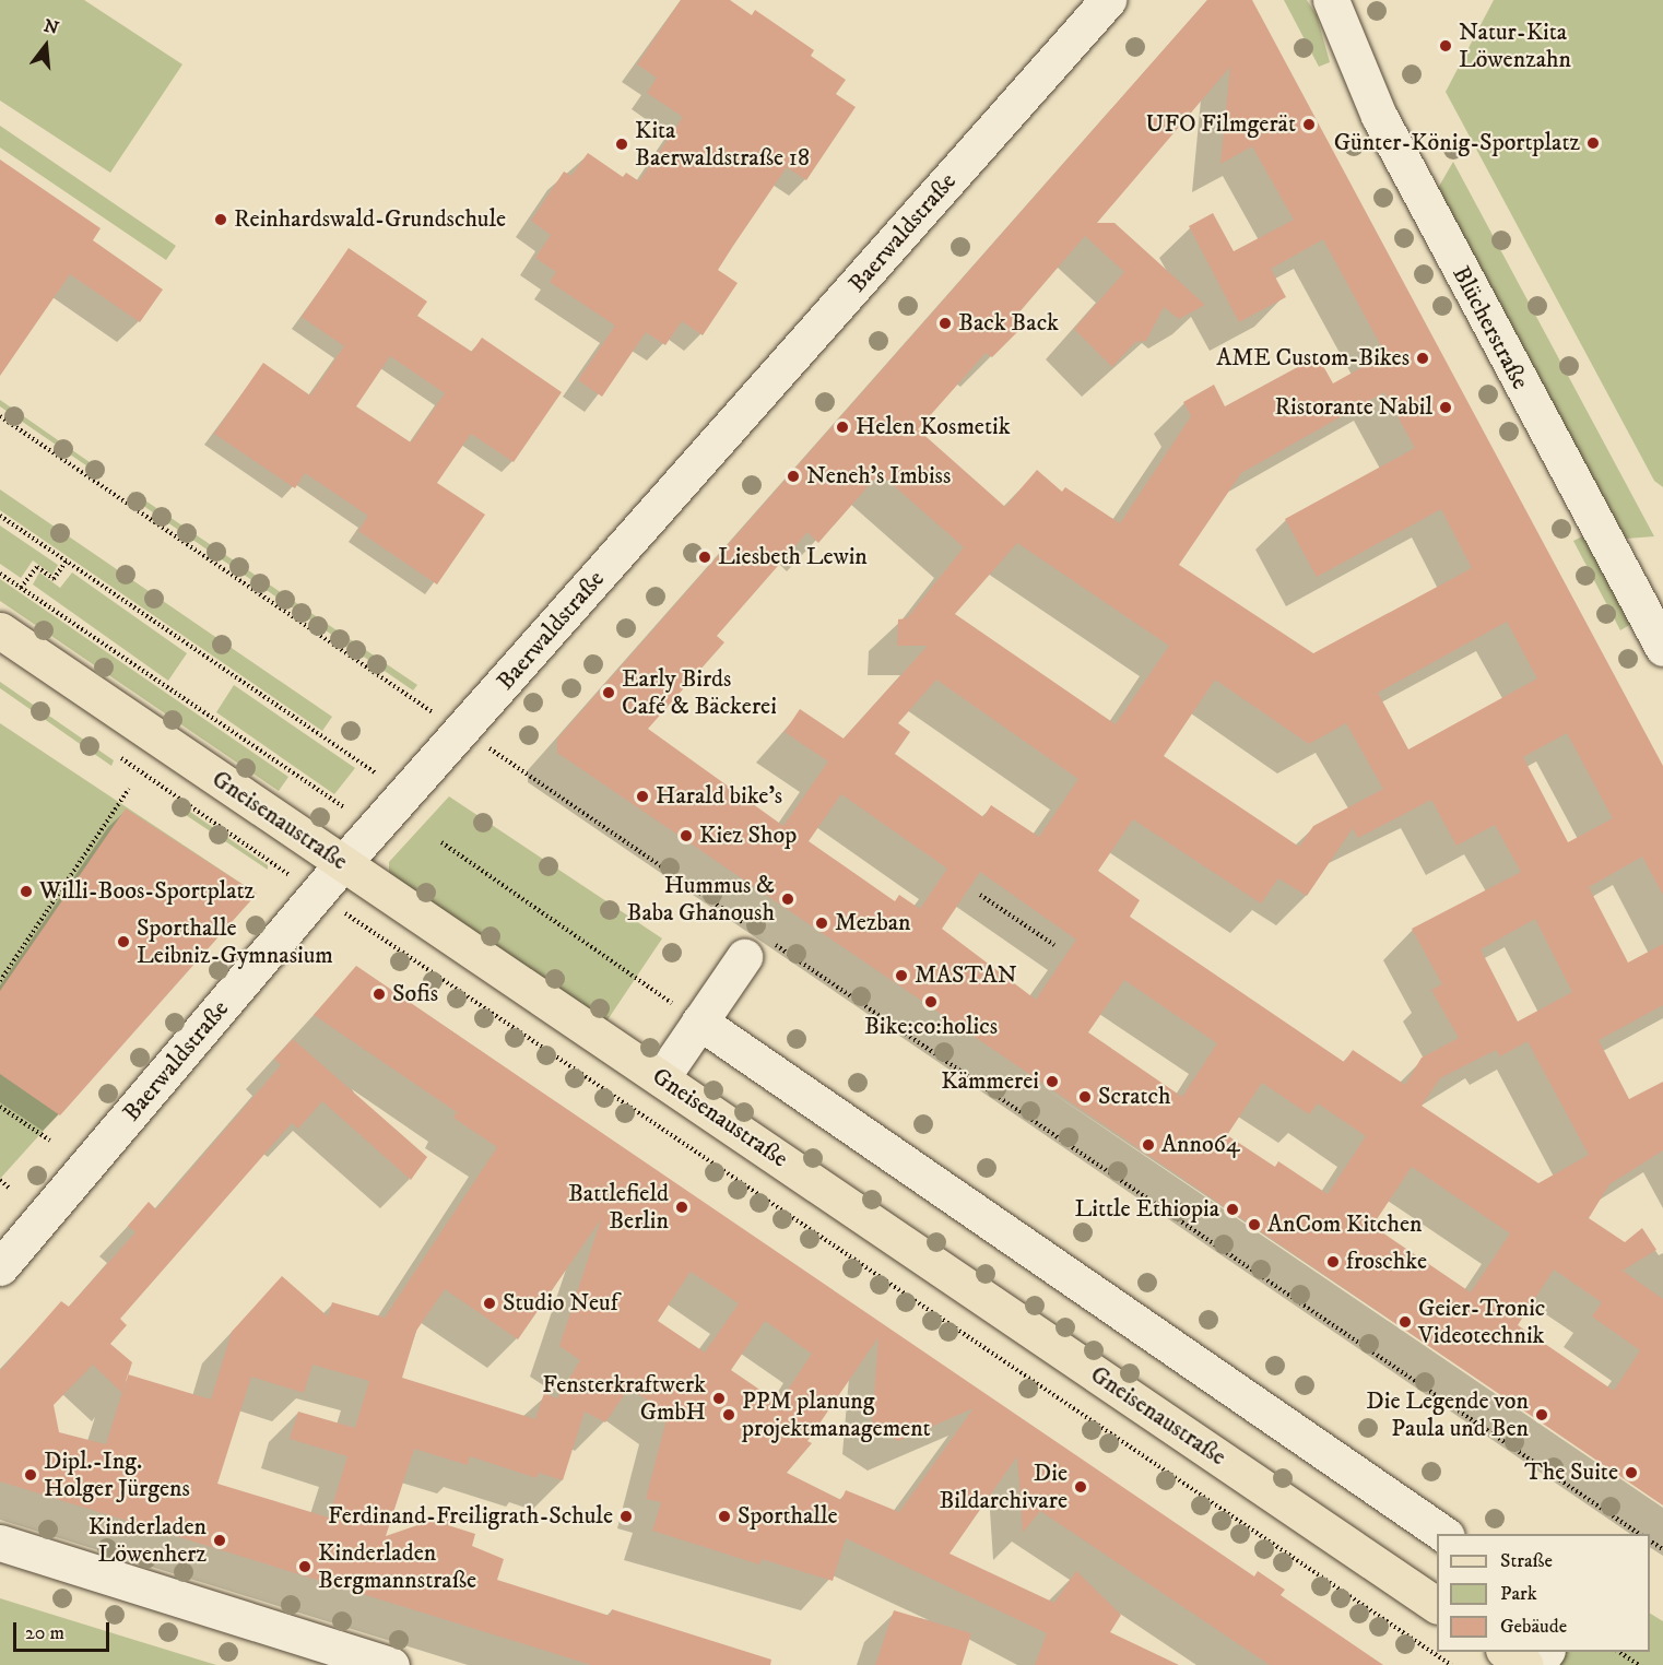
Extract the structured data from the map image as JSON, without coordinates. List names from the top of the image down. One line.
{"streets":{"main road":["Gneisenaustraße"],"street":["Baerwaldstraße","Blücherstraße"]},"crossings":[["Baerwaldstraße","Gneisenaustraße"]],"places":["Natur-Kita Löwenzahn","UFO Filmgerät","Günter-König-Sportplatz","Kita Baerwaldstraße 18","Reinhardswald-Grundschule","Back Back","AME Custom-Bikes","Ristorante Nabil","Helen Kosmetik","Neneh's Imbiss","Liesbeth Lewin","Early Birds Café & Bäckerei","Harald bike's","Kiez Shop","Willi-Boos-Sportplatz","Hummus & Baba Ghanoush","Mezban","Sporthalle Leibniz-Gymnasium","MASTAN","Sofis","Bike:co:holics","Kämmerei","Scratch","Anno64","Battlefield Berlin","Little Ethiopia","AnCom Kitchen","froschke","Studio Neuf","Geier-Tronic Videotechnik","Fensterkraftwerk GmbH","PPM planung projektmanagement","Die Legende von Paula und Ben","The Suite","Dipl.-Ing. Holger Jürgens","Die Bildarchivare","Ferdinand-Freiligrath-Schule","Sporthalle","Kinderladen Löwenherz","Kinderladen Bergmannstraße"],"legend":["Straße","Park","Gebäude"],"scale_bar":"20 m","north":"top"}
